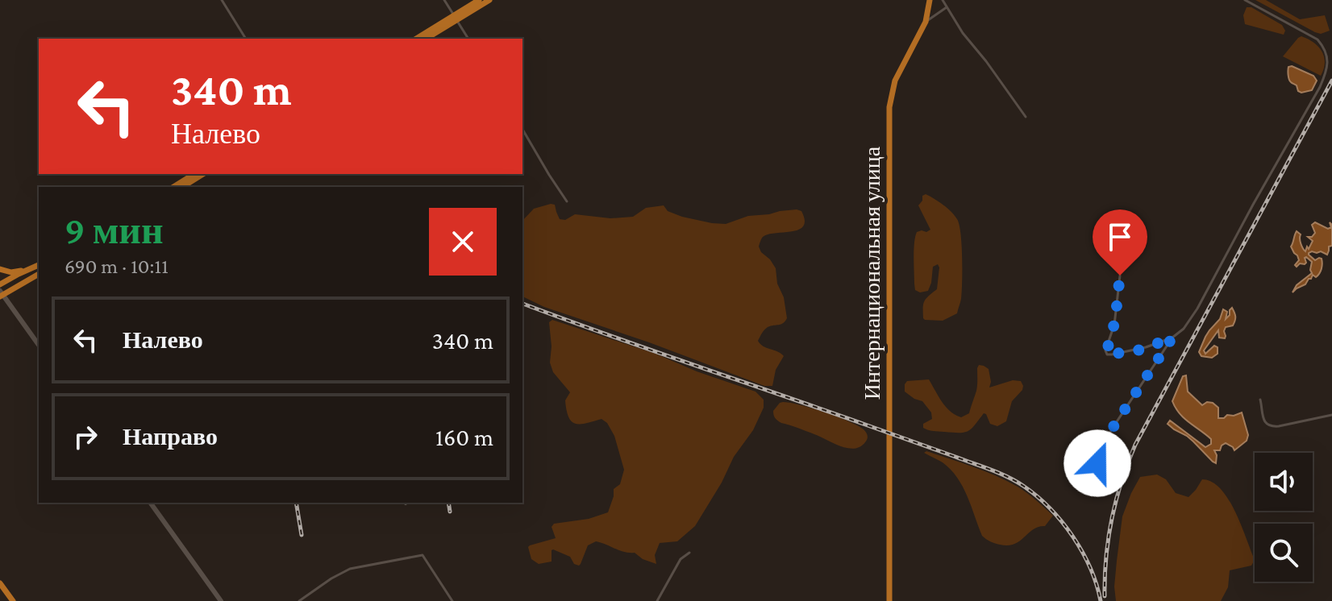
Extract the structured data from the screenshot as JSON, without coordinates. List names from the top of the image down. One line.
{"streets":{"main road":["Интернациональная улица"]},"page":{"turn":["340 m","Налево"],"heading":["9 мин","690 m · 10:11"],"list":[{"name":"Налево","value":"340 m"},{"name":"Направо","value":"160 m"}]}}
